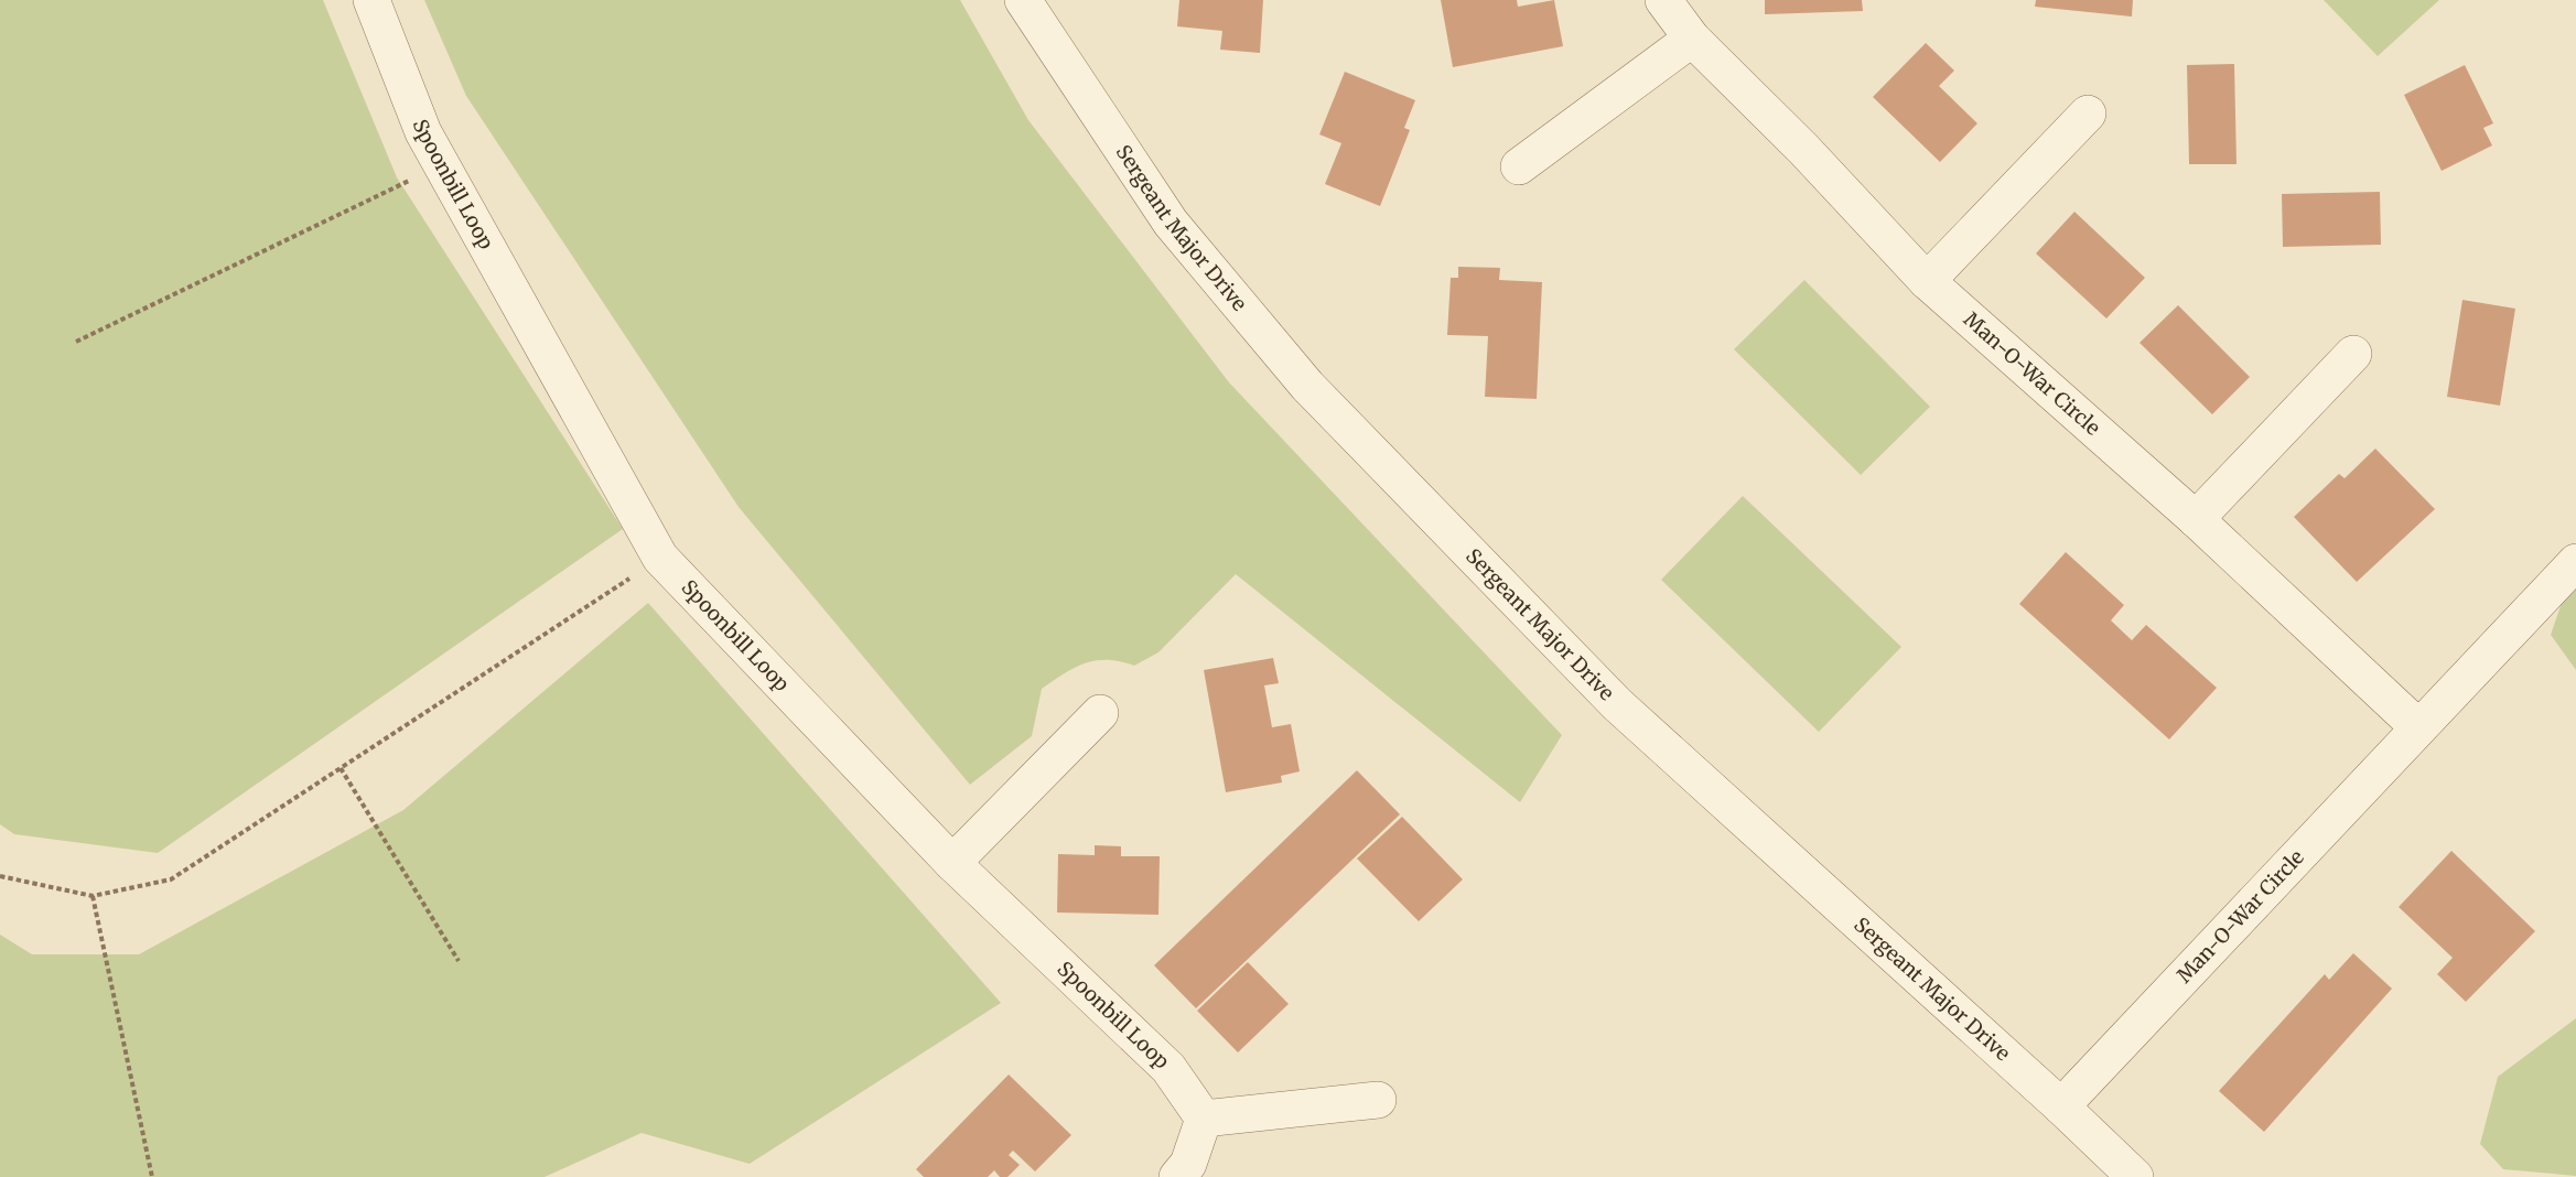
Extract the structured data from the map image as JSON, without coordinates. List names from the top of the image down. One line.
{"streets":{"street":["Spoonbill Loop","Sergeant Major Drive","Man-O-War Circle"]},"crossings":[["Sergeant Major Drive","Man-O-War Circle"]]}
